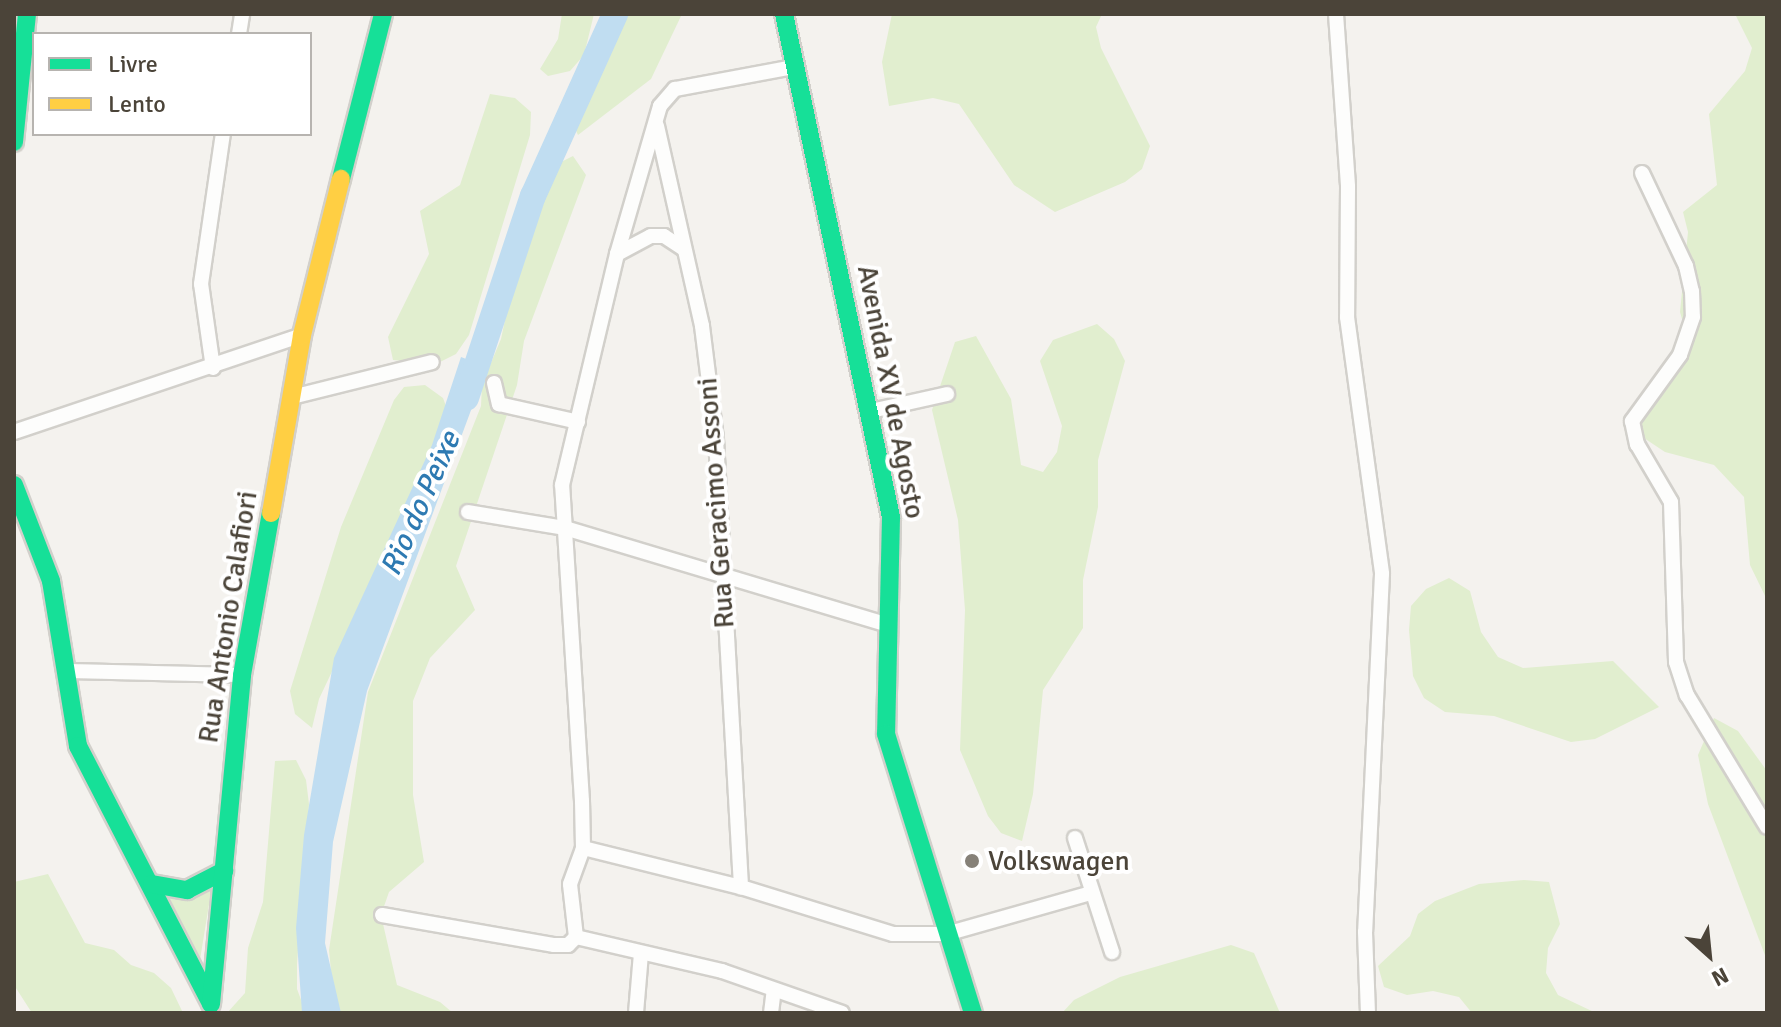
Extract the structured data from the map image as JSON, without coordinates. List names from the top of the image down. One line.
{"streets":{"street":["Avenida XV de Agosto","Rua Geracimo Assoni","Rua Antonio Calafiori"]},"water":["Rio do Peixe"],"places":["Volkswagen"],"legend":["Livre","Lento"],"north":"bottom right"}
